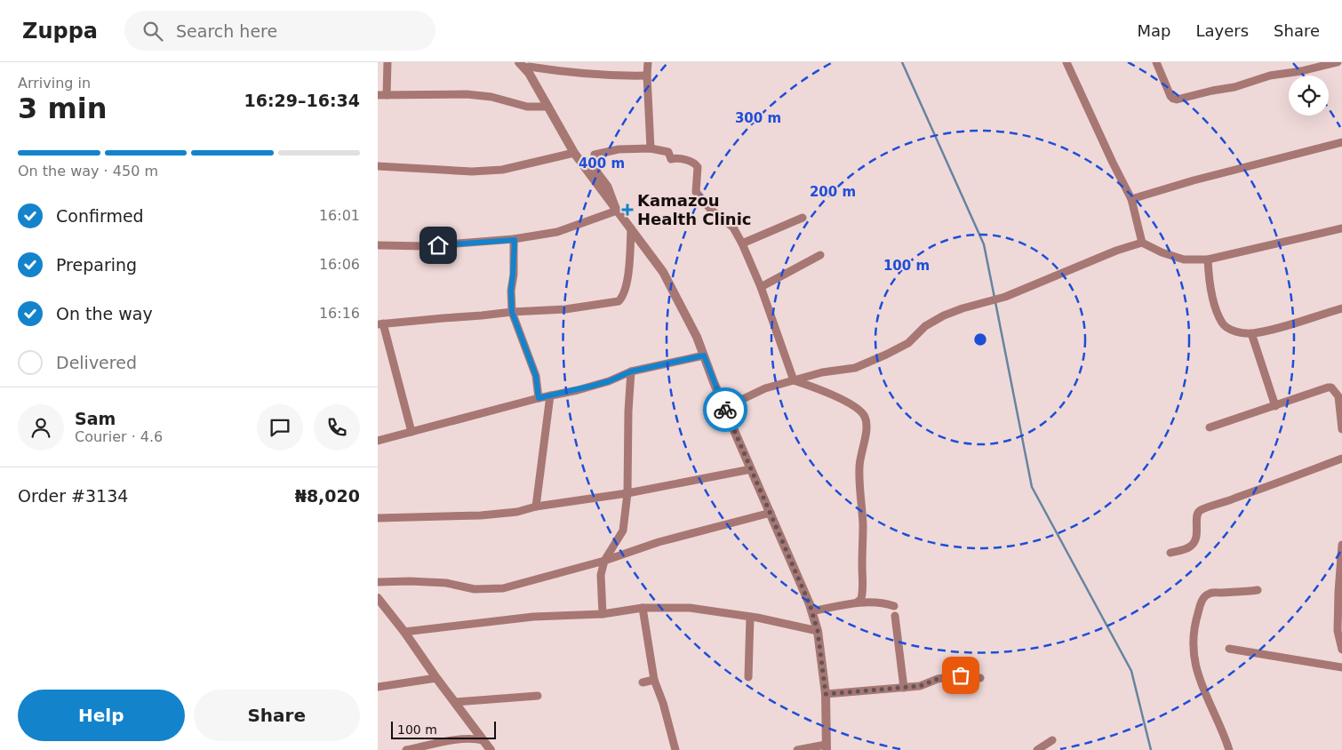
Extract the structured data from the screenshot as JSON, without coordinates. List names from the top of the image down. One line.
{"places":{"health":["Kamazou Health Clinic"]},"scale_bar":"100 m","page":{"header":"Zuppa","search":"Search here","nav":["Map","Layers","Share"],"heading":["3 min","Arriving in","16:29–16:34"],"panel":["Sam","Courier · 4.6","Order #3134","₦8,020"],"bar":"On the way · 450 m","list":[["Confirmed","16:01"],["Preparing","16:06"],["On the way","16:16"],"Delivered"],"buttons":["Help","Share"],"scale":"100 m"},"rings":["300 m","400 m","200 m","100 m"]}
